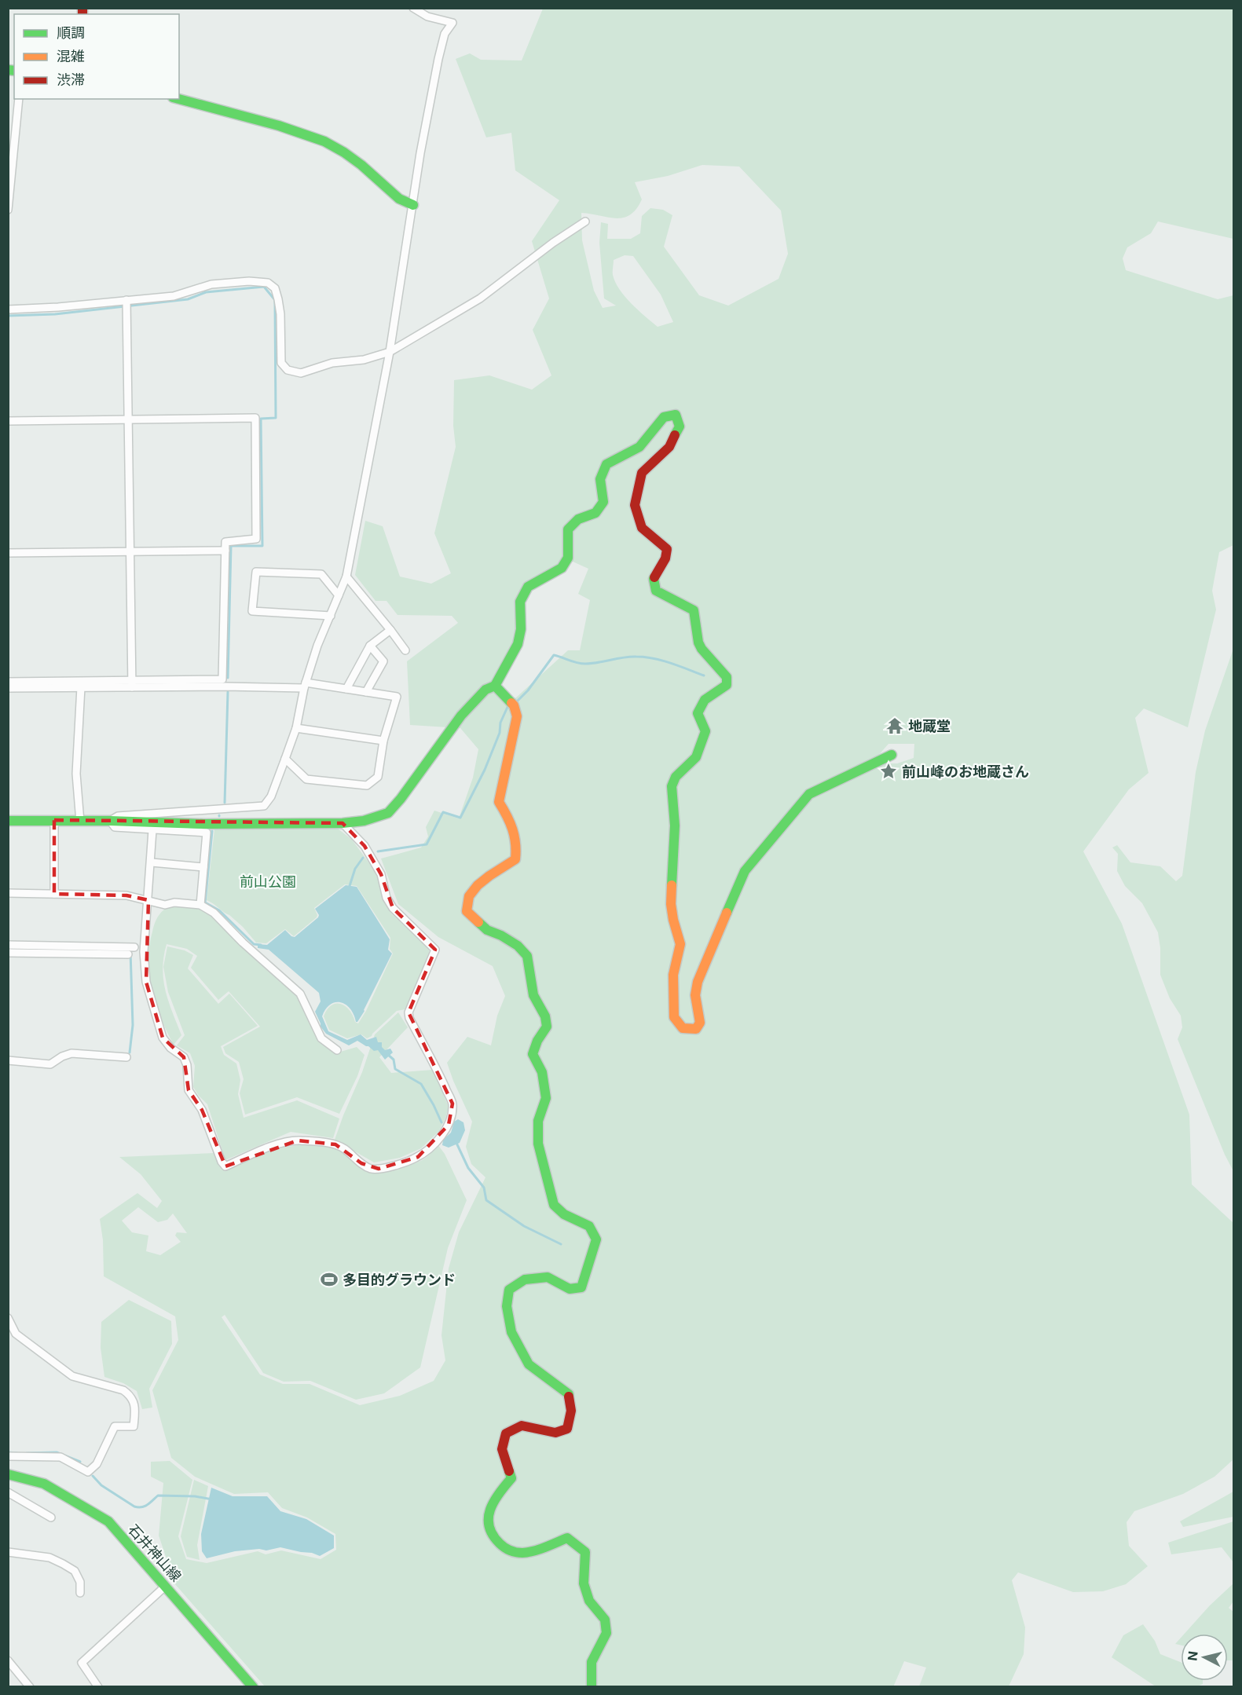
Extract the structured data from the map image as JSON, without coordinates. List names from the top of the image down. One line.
{"streets":{"street":["石井神山線"]},"parks":["前山公園"],"places":{"temple":["地蔵堂"],"place":["前山峰のお地蔵さん"],"sports":["多目的グラウンド"]},"legend":["順調","混雑","渋滞"],"north":"left"}
